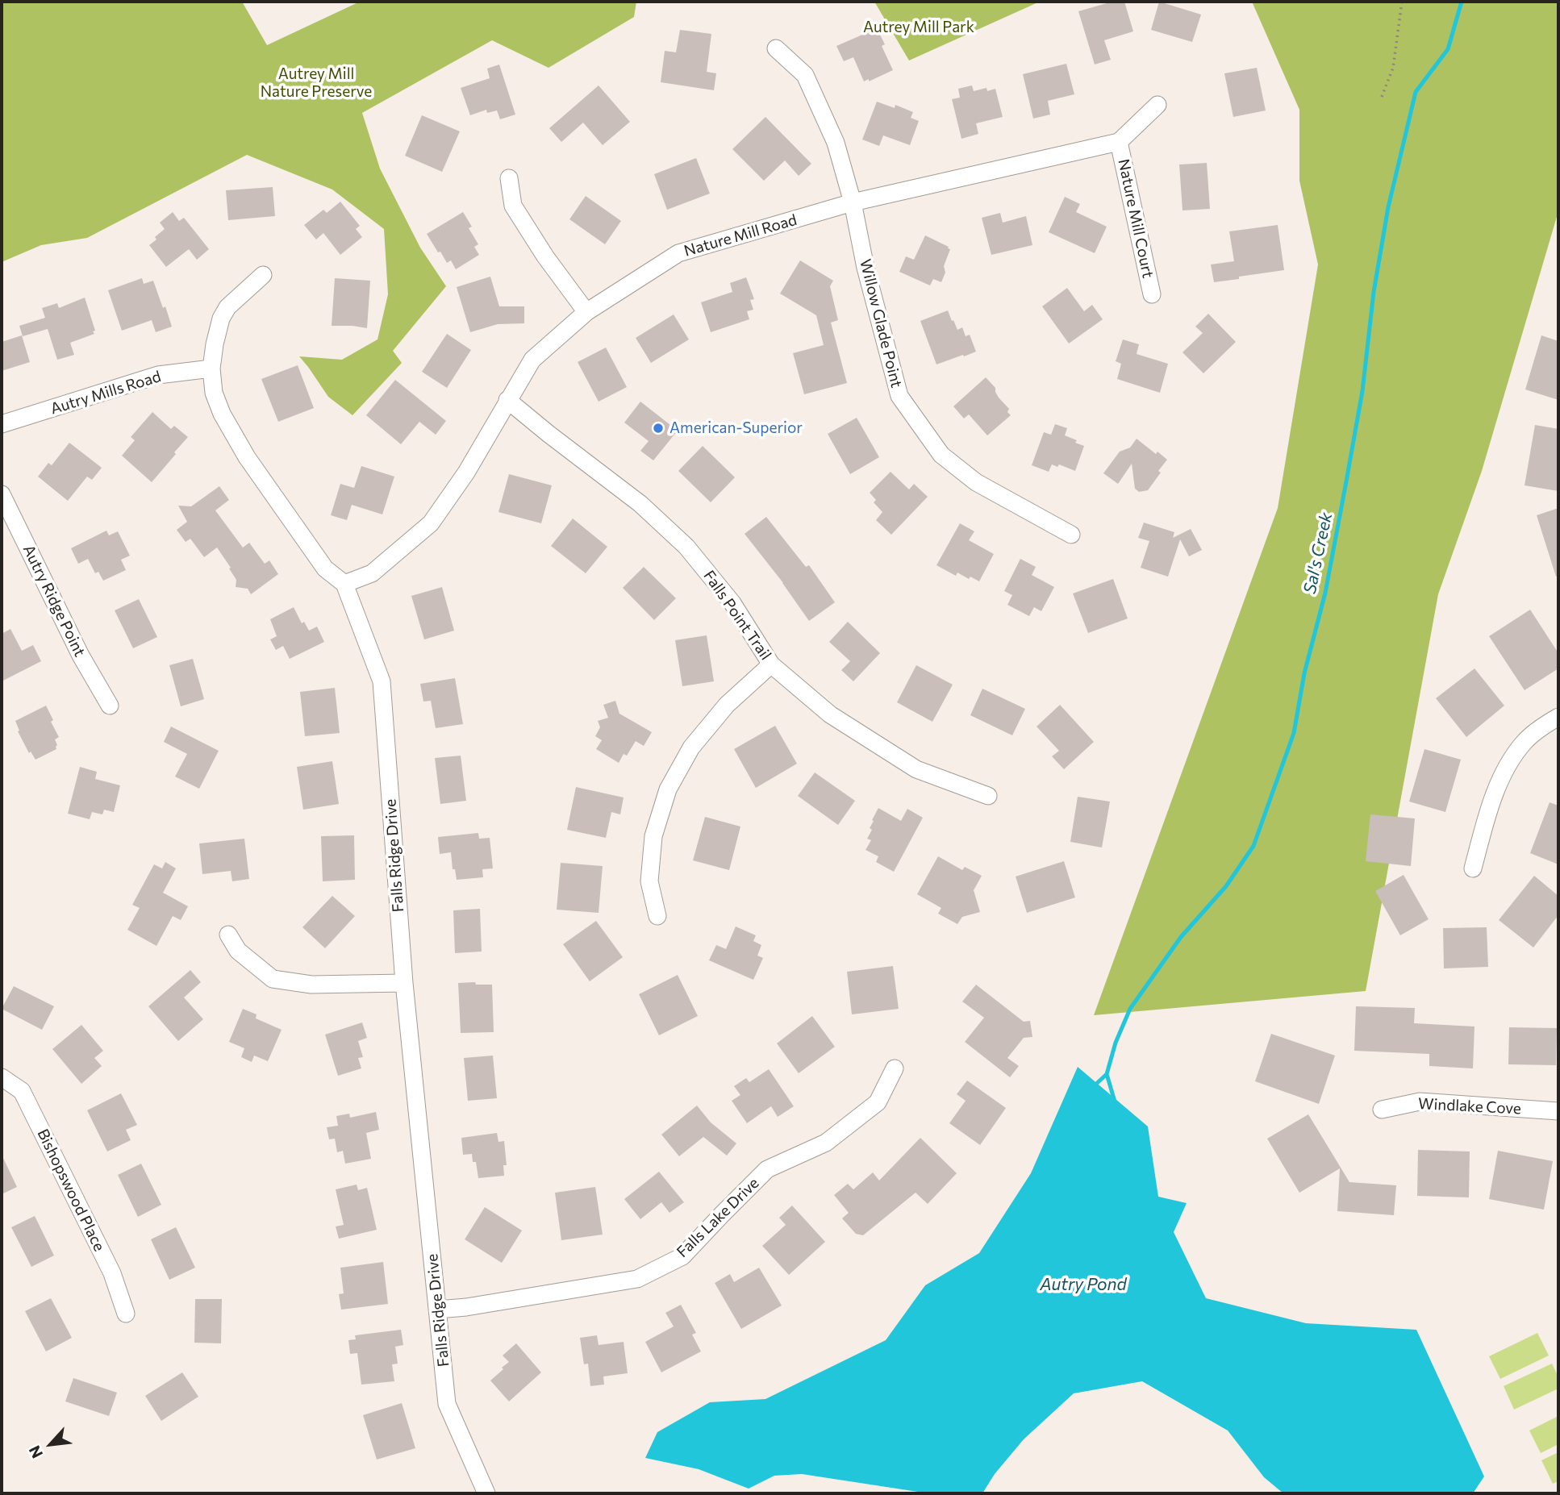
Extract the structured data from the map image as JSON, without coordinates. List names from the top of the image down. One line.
{"streets":{"street":["Nature Mill Court","Nature Mill Road","Willow Glade Point","Autry Mills Road","Autry Ridge Point","Falls Point Trail","Falls Ridge Drive","Windlake Cove","Bishopswood Place","Falls Lake Drive"]},"crossings":[["Nature Mill Court","Nature Mill Road"],["Nature Mill Road","Willow Glade Point"],["Nature Mill Road","Falls Point Trail"],["Nature Mill Road","Falls Ridge Drive"],["Autry Mills Road","Falls Ridge Drive"],["Falls Ridge Drive","Falls Lake Drive"]],"water":["Sal's Creek","Autry Pond"],"parks":["Autrey Mill Park","Autrey Mill Nature Preserve"],"places":["American-Superior"],"north":"bottom left"}
